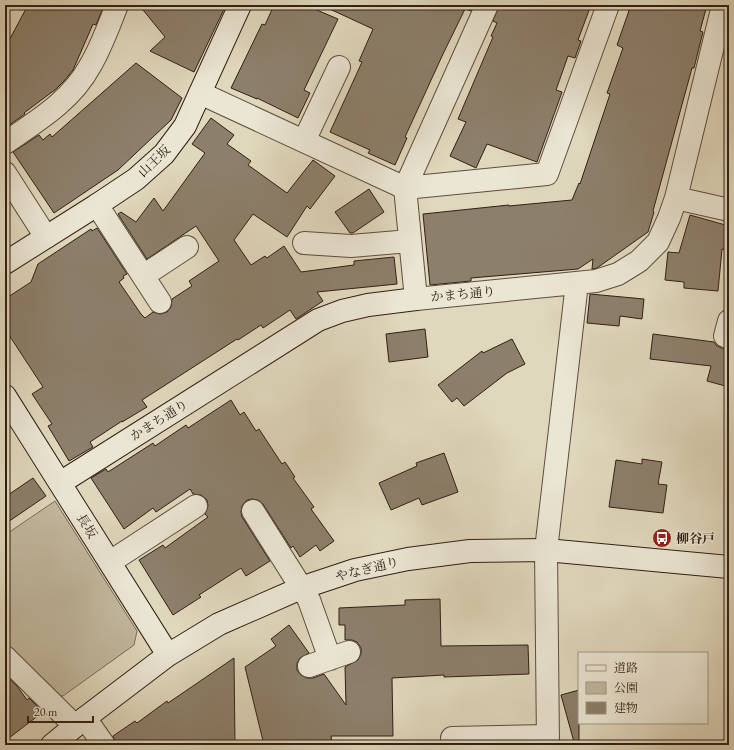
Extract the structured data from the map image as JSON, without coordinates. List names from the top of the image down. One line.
{"streets":{"street":["山王坂","かまち通り","長坂","やなぎ通り"]},"crossings":[["かまち通り","長坂"],["長坂","やなぎ通り"]],"places":{"bus stop":["柳谷戸"]},"legend":["道路","公園","建物"],"scale_bar":"20 m"}
